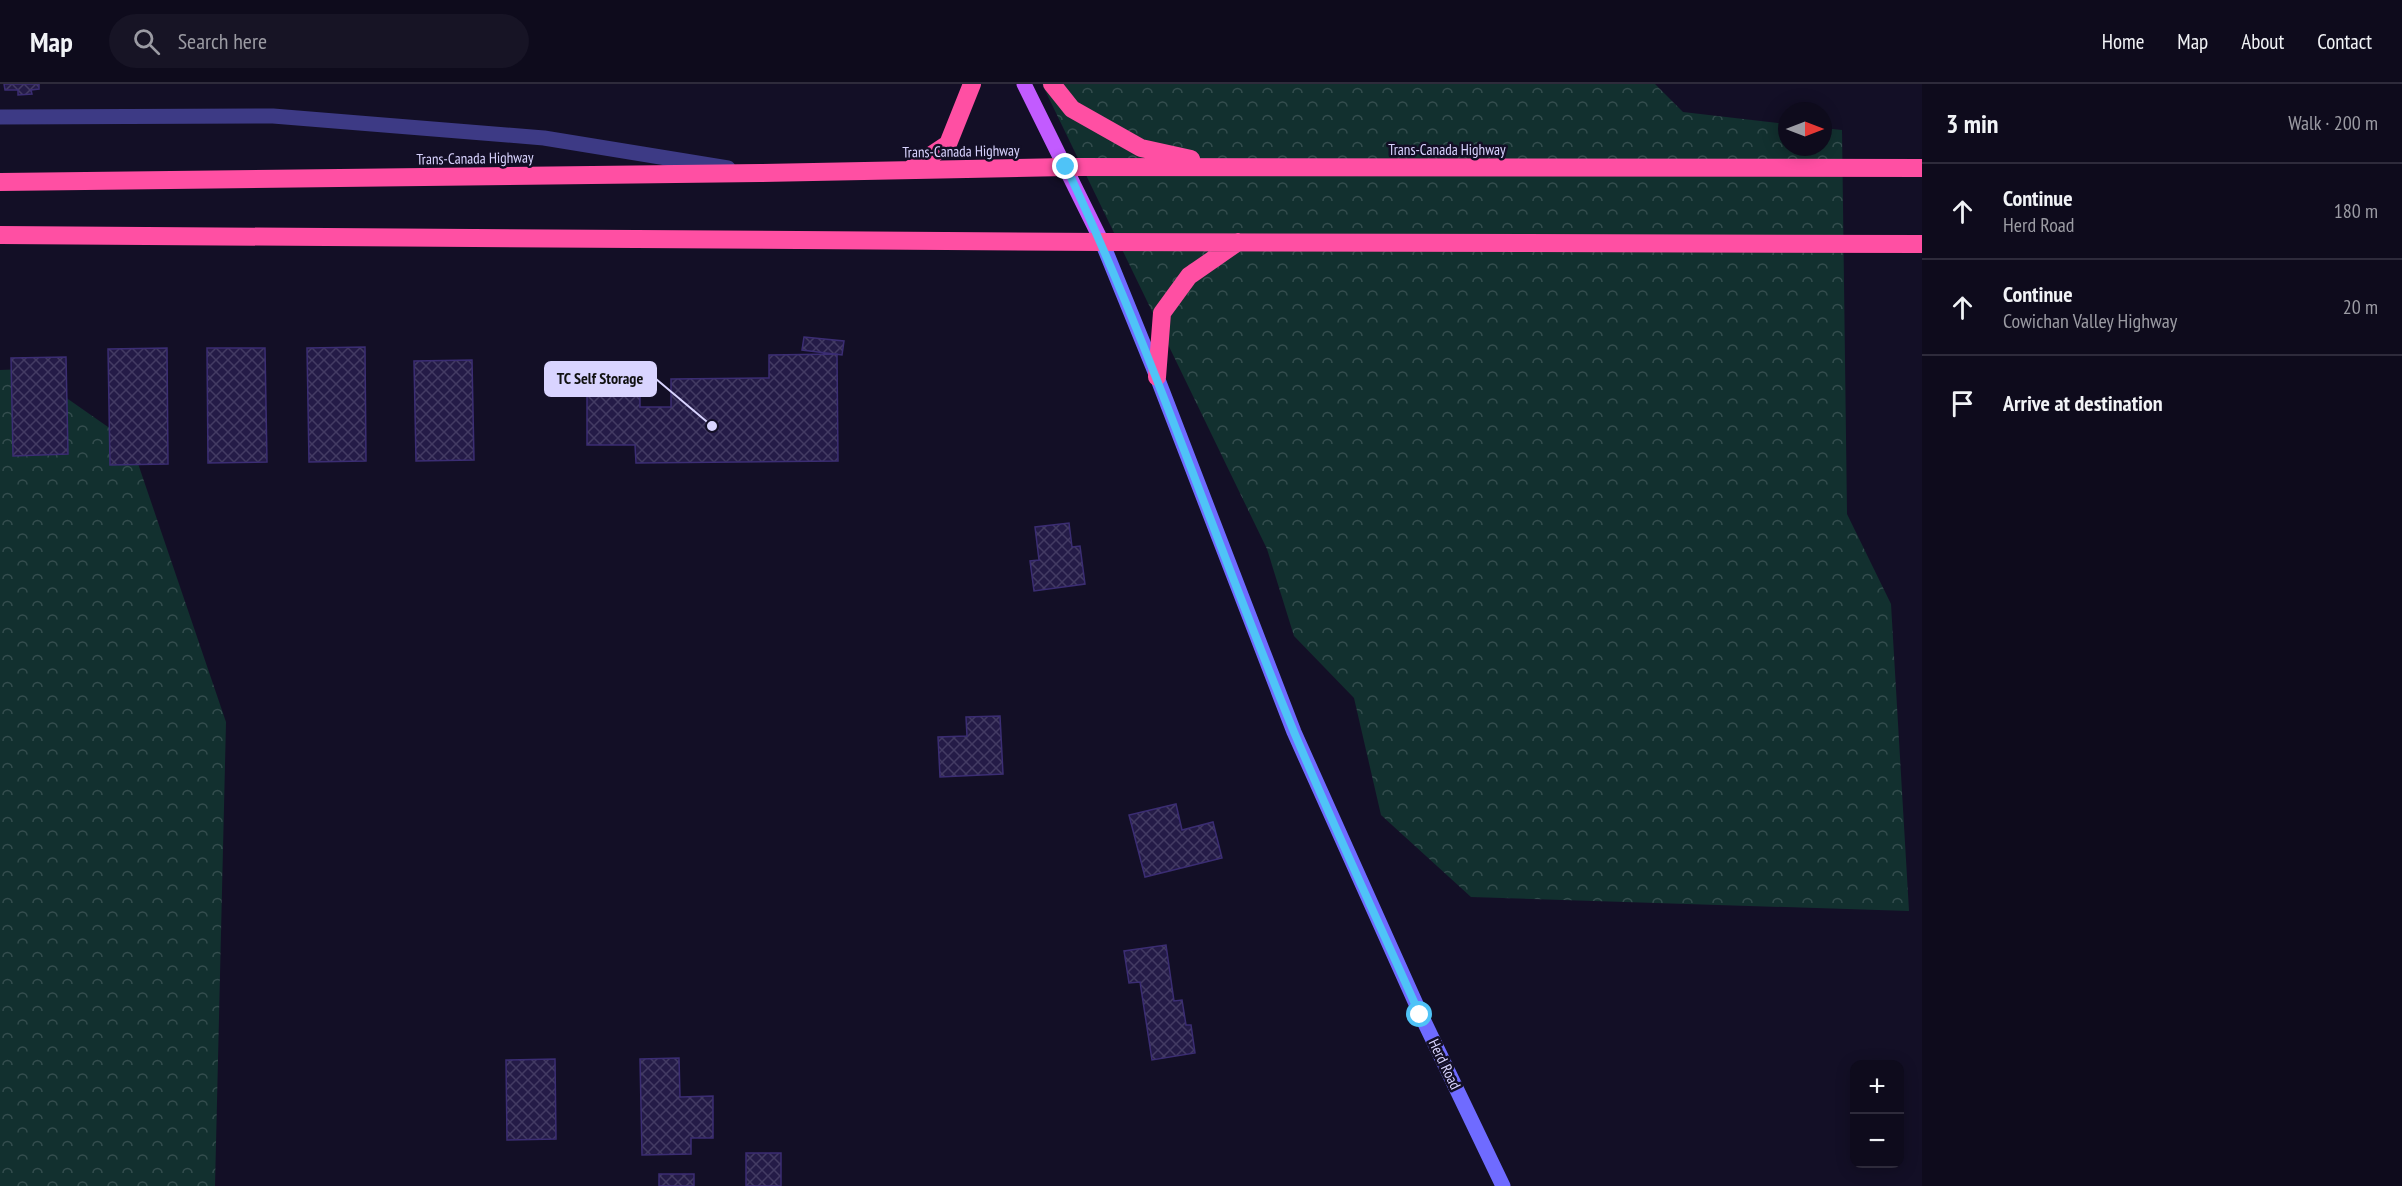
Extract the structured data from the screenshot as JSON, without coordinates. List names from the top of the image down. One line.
{"streets":{"highway":["Trans-Canada Highway"],"street":["Herd Road"]},"places":["TC Self Storage"],"north":"right","page":{"header":"Map","search":"Search here","nav":["Home","Map","About","Contact"],"heading":["3 min","Walk · 200 m"],"list":[["Continue","Herd Road","180 m"],["Continue","Cowichan Valley Highway","20 m"],"Arrive at destination"],"map_buttons":["+","−"]}}
